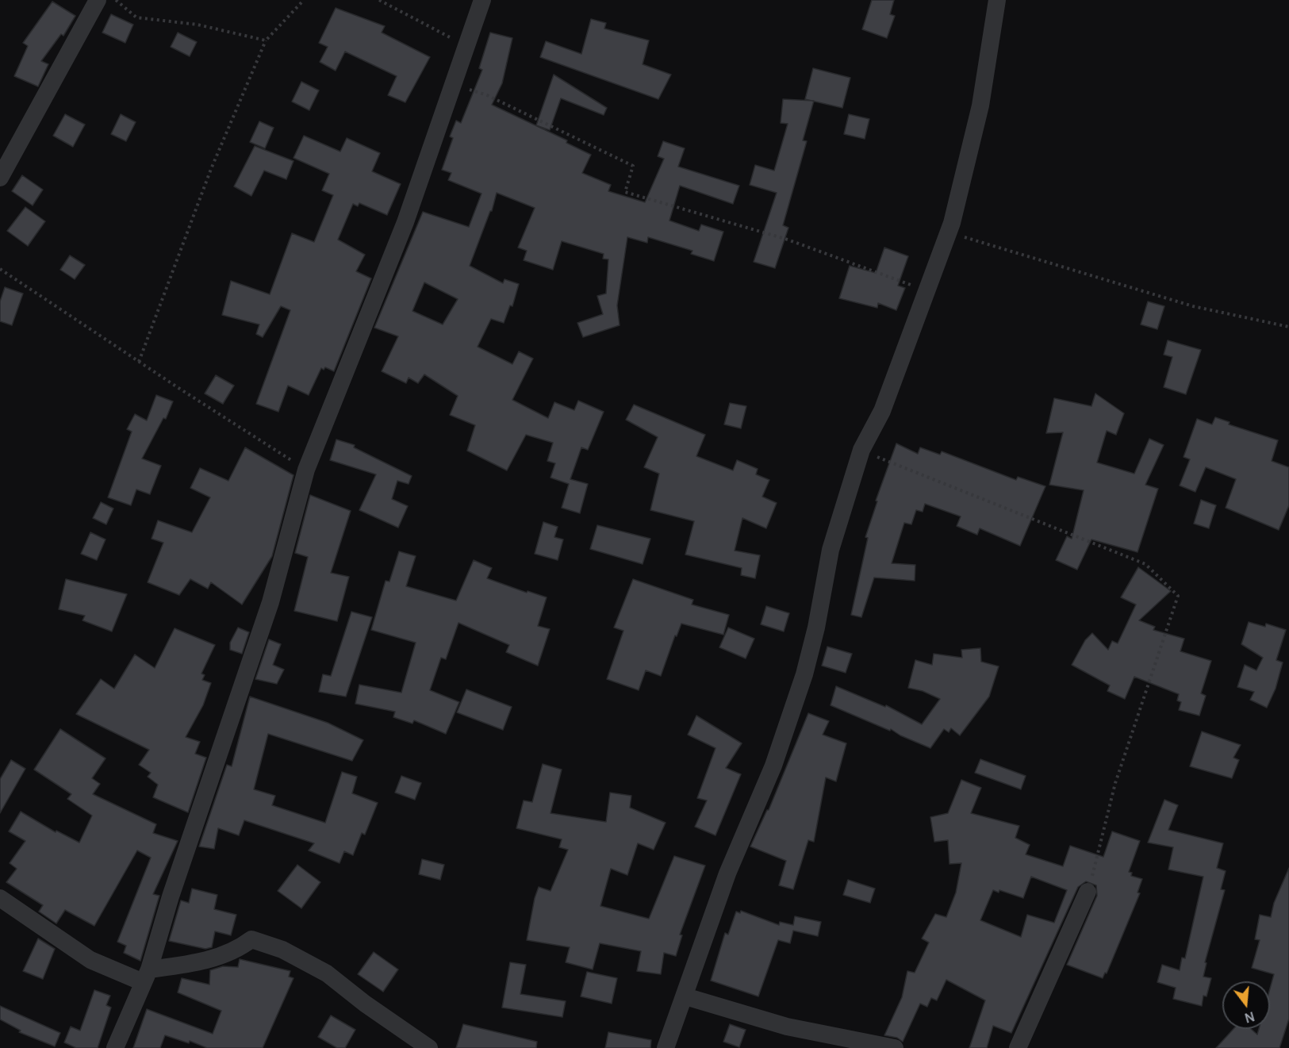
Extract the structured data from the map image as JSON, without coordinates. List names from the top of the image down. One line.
{"north":"bottom"}
